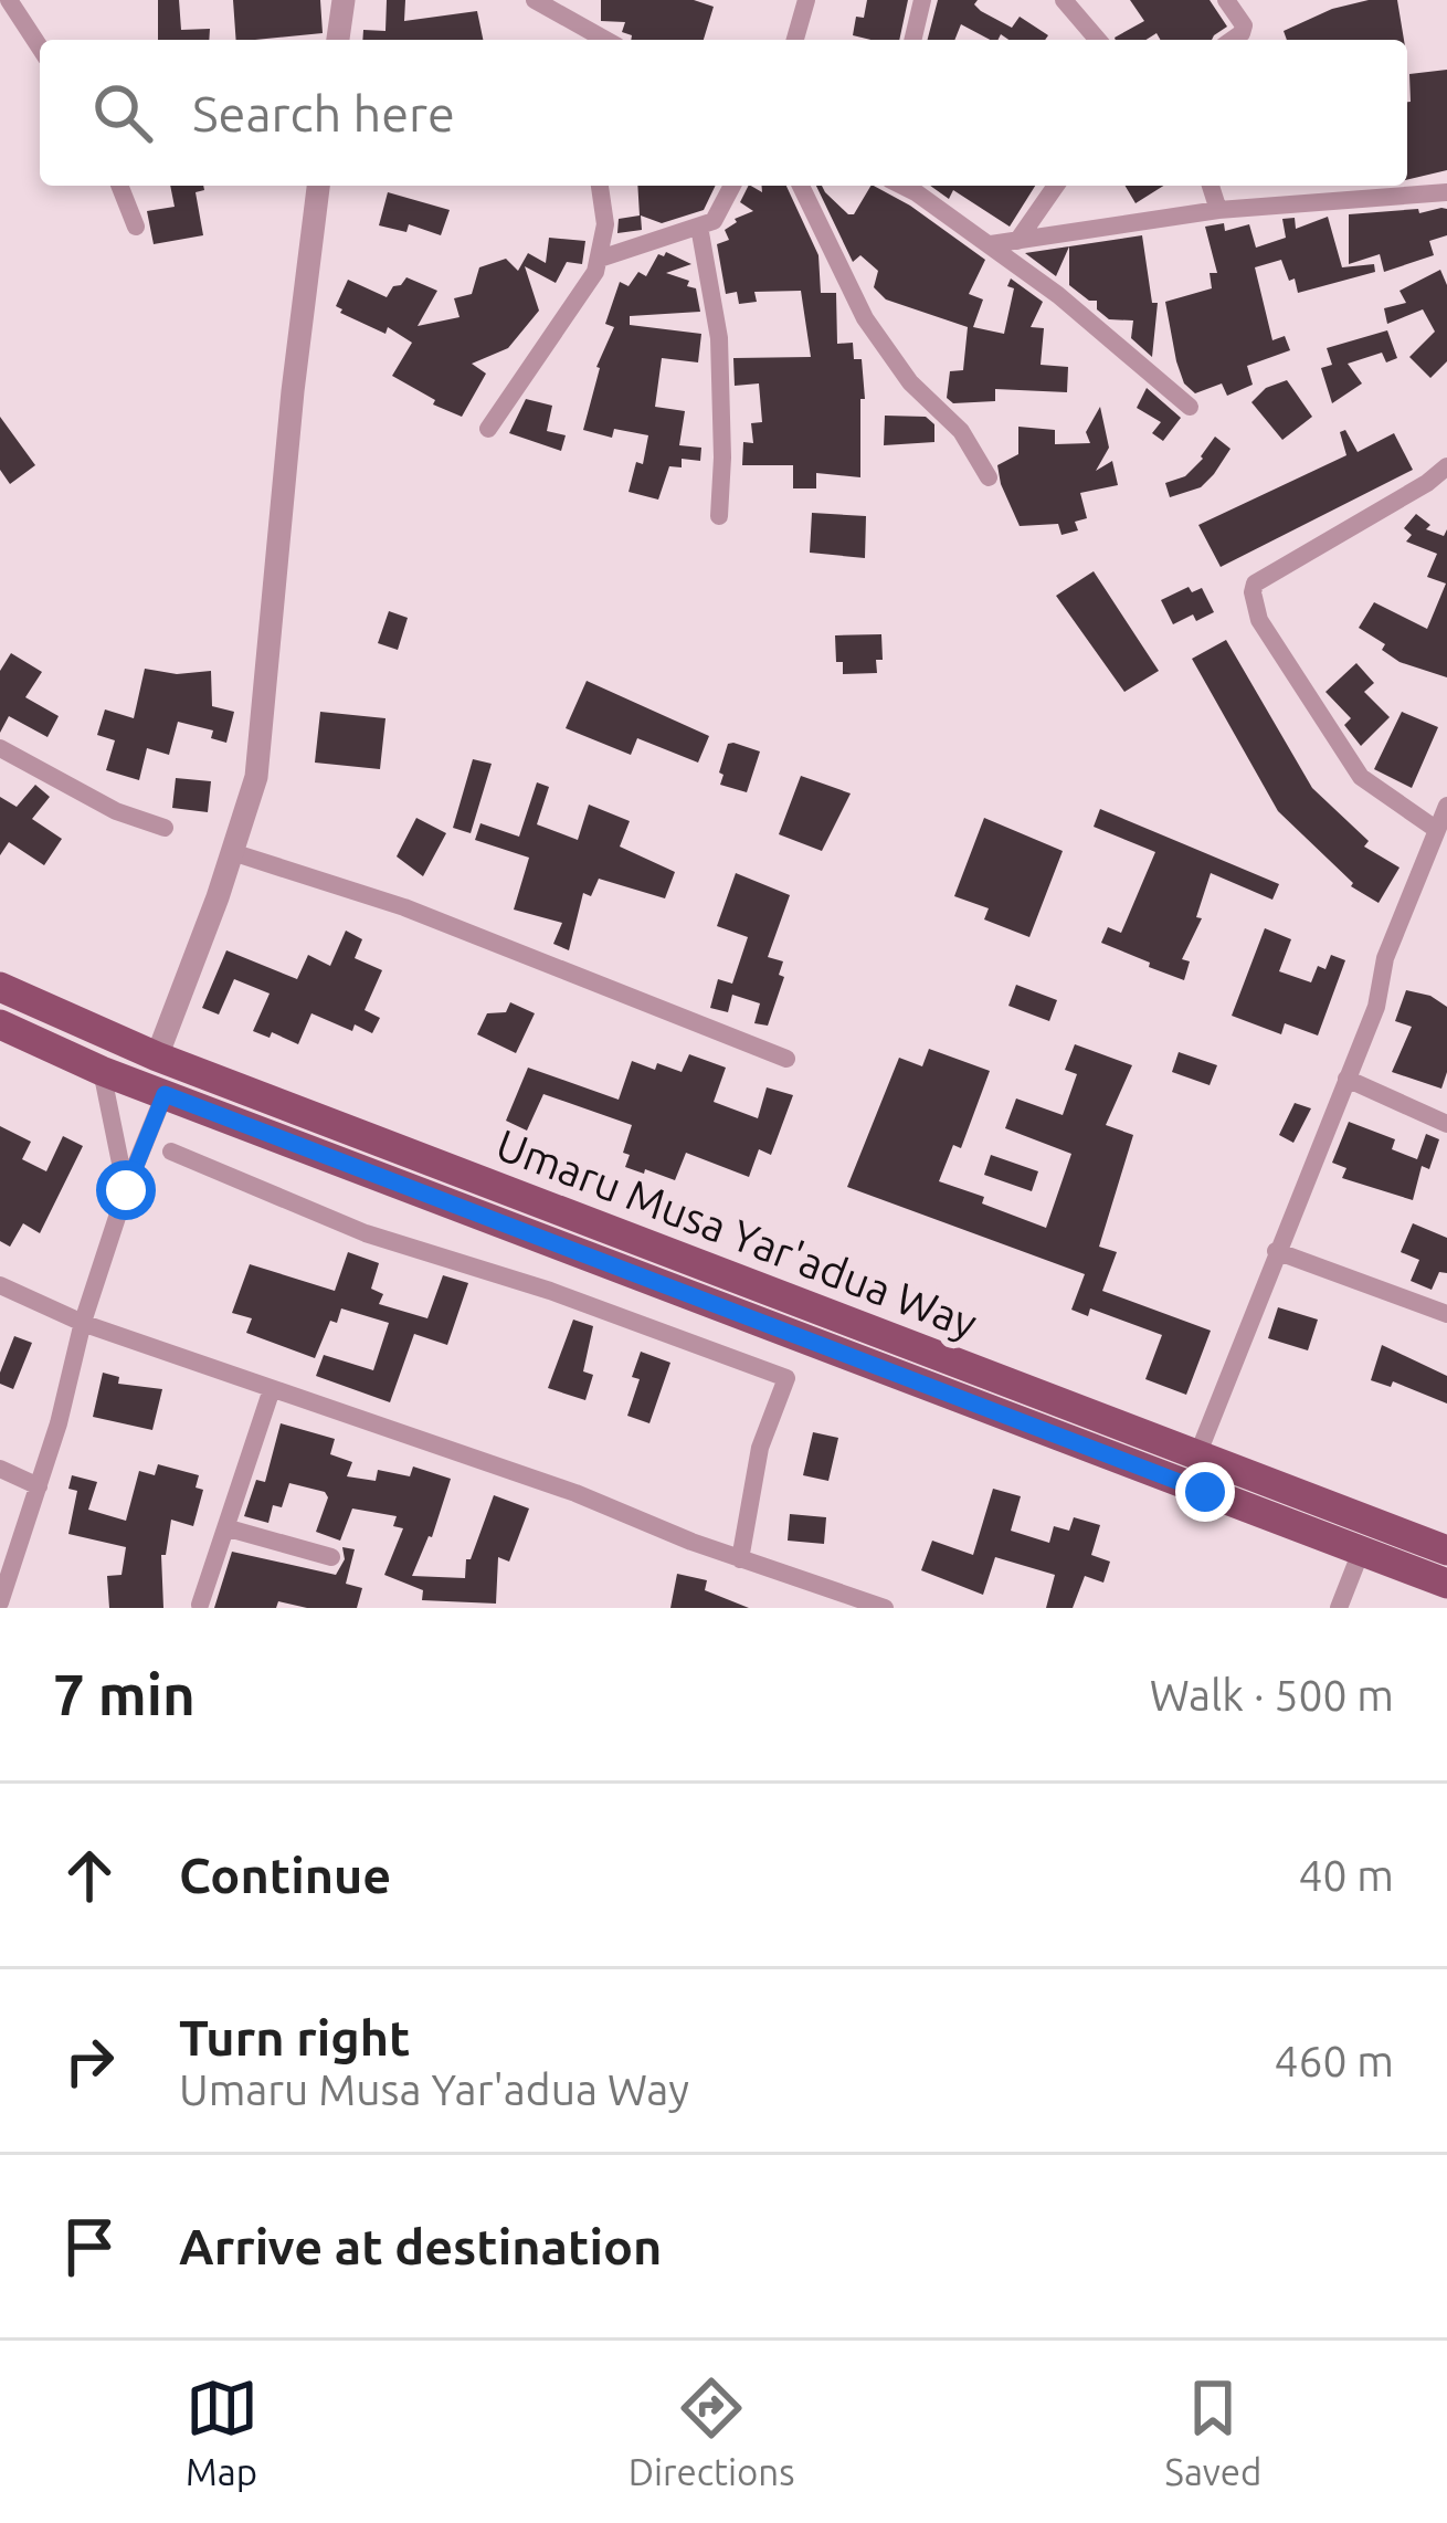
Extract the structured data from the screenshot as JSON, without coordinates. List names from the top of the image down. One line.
{"streets":{"main road":["Umaru Musa Yar'adua Way"]},"page":{"search":"Search here","heading":["7 min","Walk · 500 m"],"list":[["Continue","40 m"],["Turn right","Umaru Musa Yar'adua Way","460 m"],"Arrive at destination"],"nav":["Map","Directions","Saved"]}}
